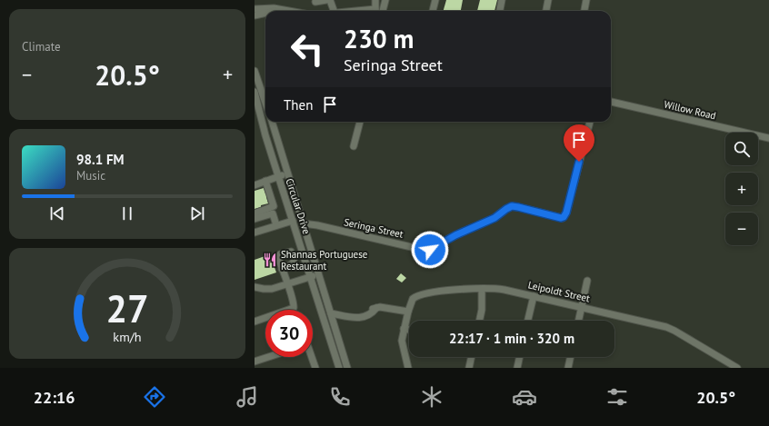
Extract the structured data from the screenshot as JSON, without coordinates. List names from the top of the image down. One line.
{"streets":{"street":["Willow Road","Circular Drive","Seringa Street","Leipoldt Street"]},"crossings":[["Circular Drive","Seringa Street"]],"places":{"restaurant":["Shannas Portuguese Restaurant"]},"page":{"tile":"Climate","turn":["230 m","Seringa Street"],"heat":["−","20.5°","+"],"then":"Then","map_buttons":["+","−"],"song":["98.1 FM","Music"],"limit":"30","trip":"22:17 · 1 min · 320 m","tabs":["22:16","20.5°"],"gauge":["27","km/h"]}}
